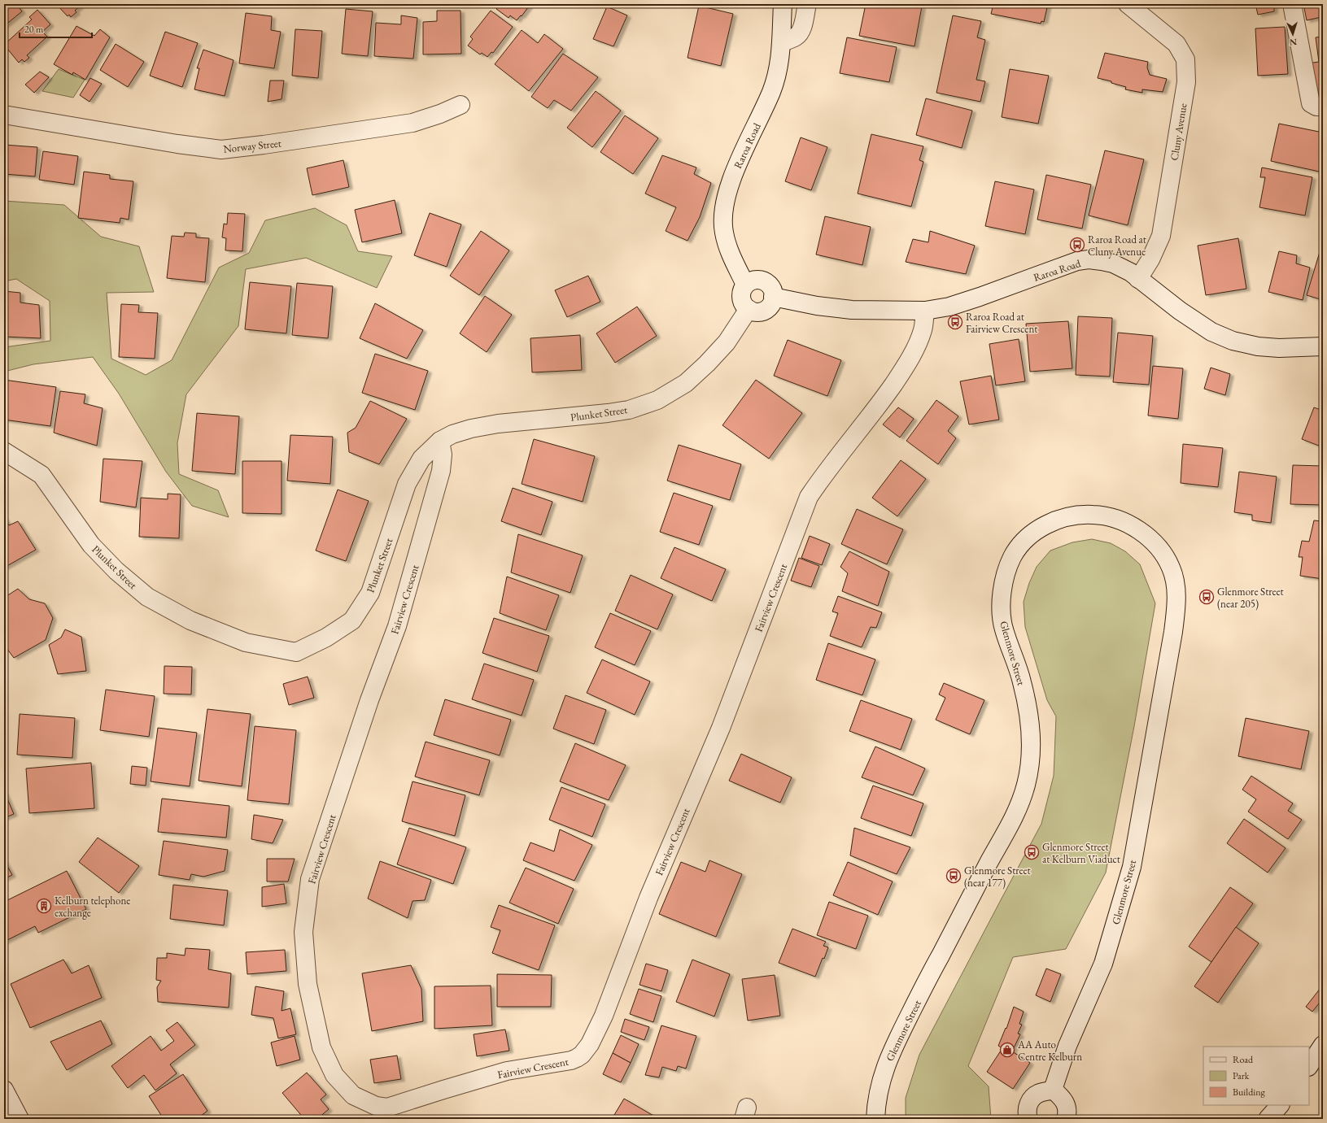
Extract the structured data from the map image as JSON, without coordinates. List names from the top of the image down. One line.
{"streets":{"street":["Cluny Avenue","Norway Street","Raroa Road","Plunket Street","Fairview Crescent","Glenmore Street"]},"crossings":[["Cluny Avenue","Raroa Road"],["Raroa Road","Plunket Street"],["Raroa Road","Fairview Crescent"],["Plunket Street","Fairview Crescent"]],"places":{"bus stop":["Raroa Road at Cluny Avenue","Raroa Road at Fairview Crescent","Glenmore Street (near 205)","Glenmore Street at Kelburn Viaduct","Glenmore Street (near 177)"],"building":["Kelburn telephone exchange"],"shop":["AA Auto Centre Kelburn"]},"legend":["Road","Park","Building"],"scale_bar":"20 m","north":"bottom"}
